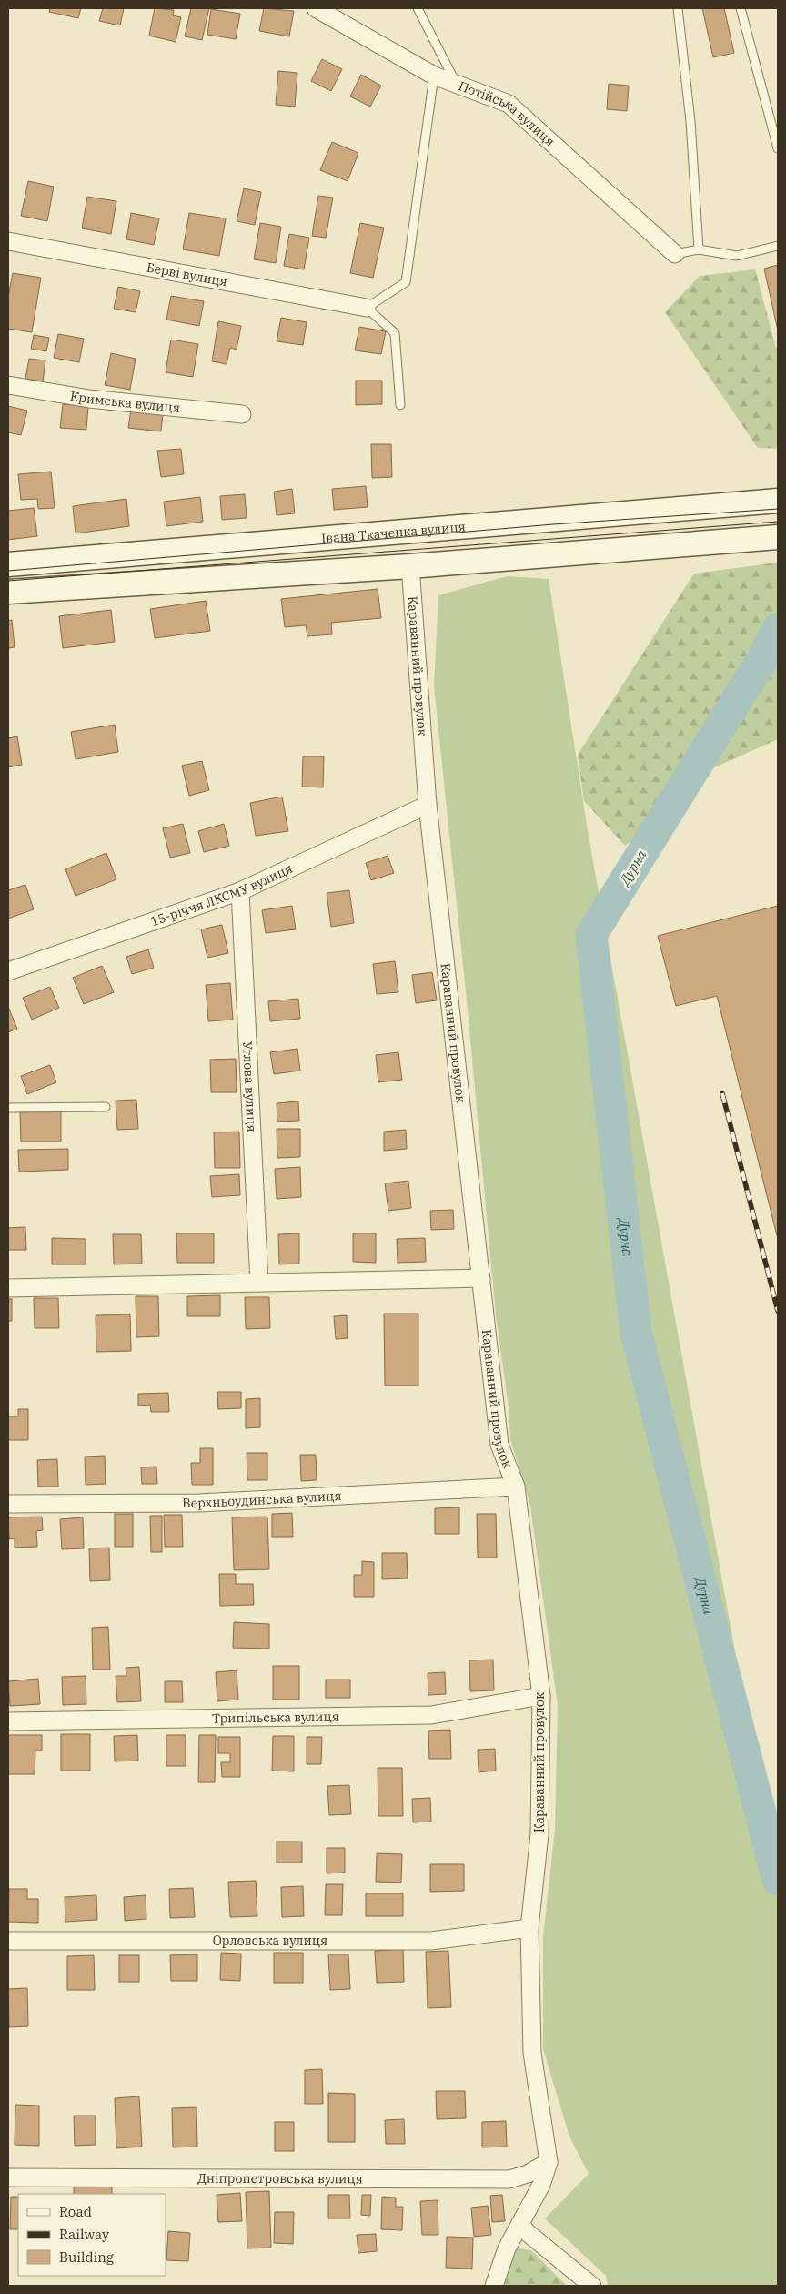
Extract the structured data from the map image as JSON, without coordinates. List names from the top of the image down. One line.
{"streets":{"main road":["Івана Ткаченка вулиця"],"street":["Потійська вулиця","Берві вулиця","Кримська вулиця","Караванний провулок","15-річчя ЛКСМУ вулиця","Углова вулиця","Верхньоудинська вулиця","Трипільська вулиця","Орловська вулиця","Дніпропетровська вулиця"]},"crossings":[["Караванний провулок","15-річчя ЛКСМУ вулиця"],["Караванний провулок","Верхньоудинська вулиця"],["Караванний провулок","Трипільська вулиця"],["Караванний провулок","Орловська вулиця"],["Караванний провулок","Дніпропетровська вулиця"],["15-річчя ЛКСМУ вулиця","Углова вулиця"]],"water":["Дурна"],"legend":["Road","Railway","Building"]}
